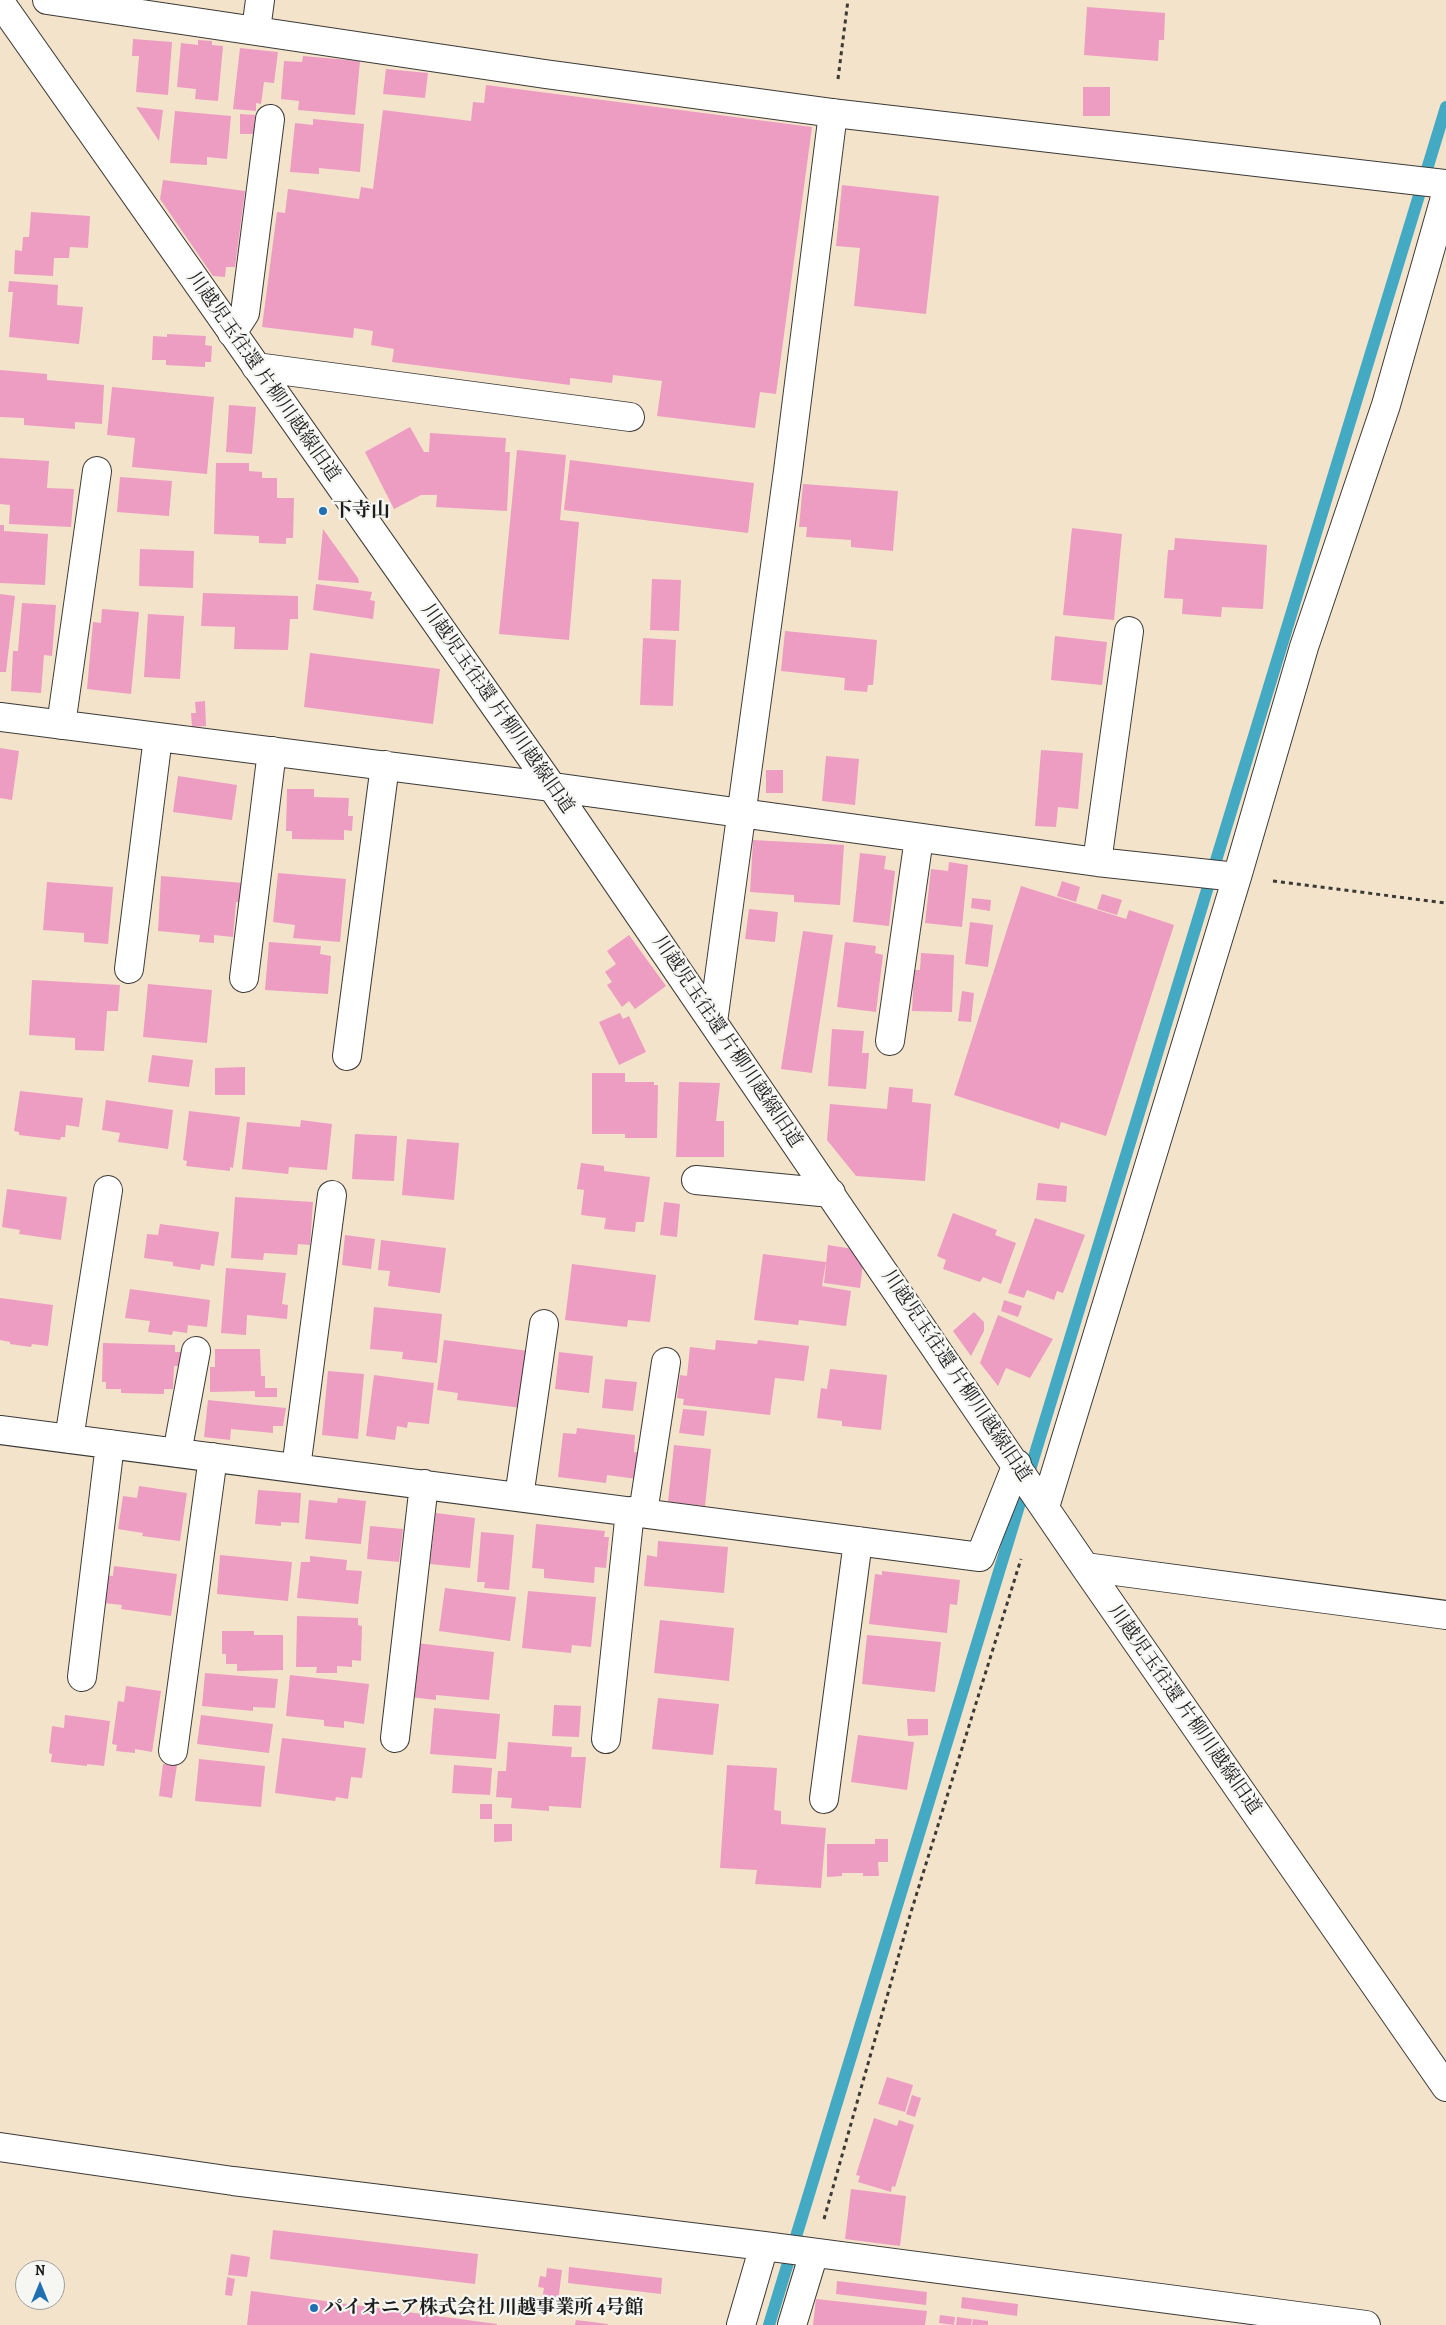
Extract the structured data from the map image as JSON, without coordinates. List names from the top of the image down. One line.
{"streets":{"street":["川越児玉往還 片柳川越線旧道"]},"places":["下寺山","パイオニア株式会社 川越事業所 4号館"],"north":"top"}
